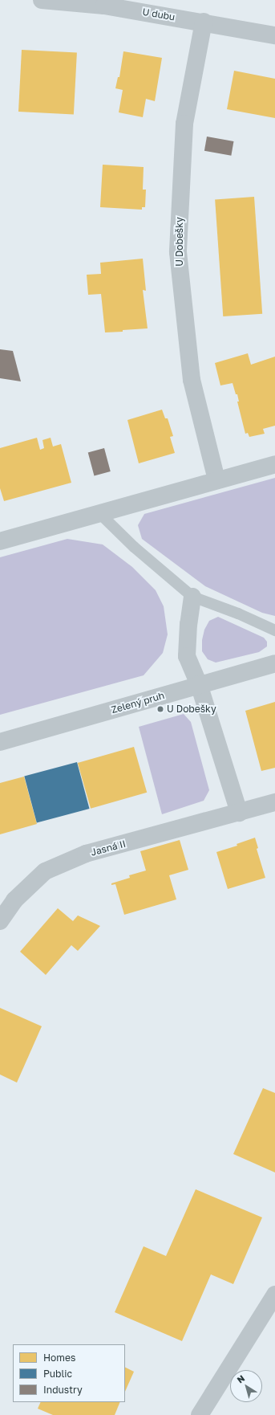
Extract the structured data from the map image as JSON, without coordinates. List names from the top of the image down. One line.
{"streets":{"street":["U dubu","U Dobešky","Zelený pruh","Jasná II"]},"crossings":[["U dubu","U Dobešky"]],"places":["U Dobešky"],"legend":["Homes","Public","Industry"],"north":"top left"}
